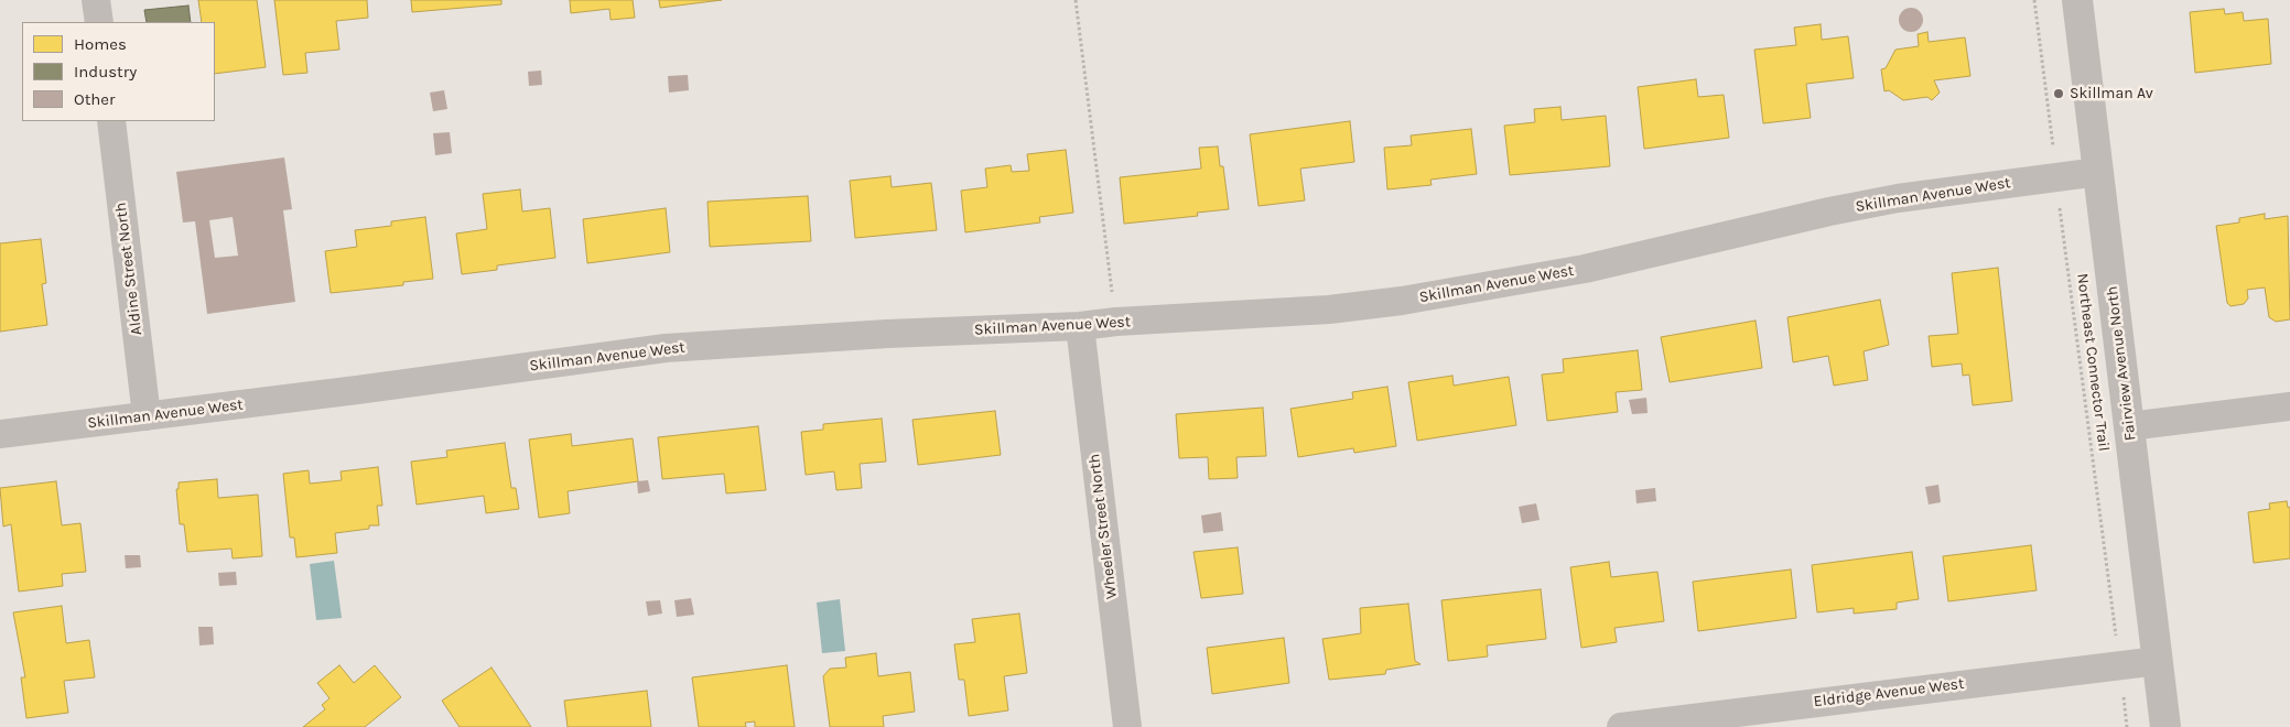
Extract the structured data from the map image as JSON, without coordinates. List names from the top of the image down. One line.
{"streets":{"street":["Skillman Avenue West","Aldine Street North","Fairview Avenue North","Wheeler Street North","Eldridge Avenue West"],"path":["Northeast Connector Trail"]},"crossings":[["Skillman Avenue West","Aldine Street North"],["Skillman Avenue West","Northeast Connector Trail"],["Skillman Avenue West","Fairview Avenue North"],["Skillman Avenue West","Wheeler Street North"],["Northeast Connector Trail","Eldridge Avenue West"],["Fairview Avenue North","Eldridge Avenue West"]],"places":["Skillman Av"],"legend":["Homes","Industry","Other"]}
